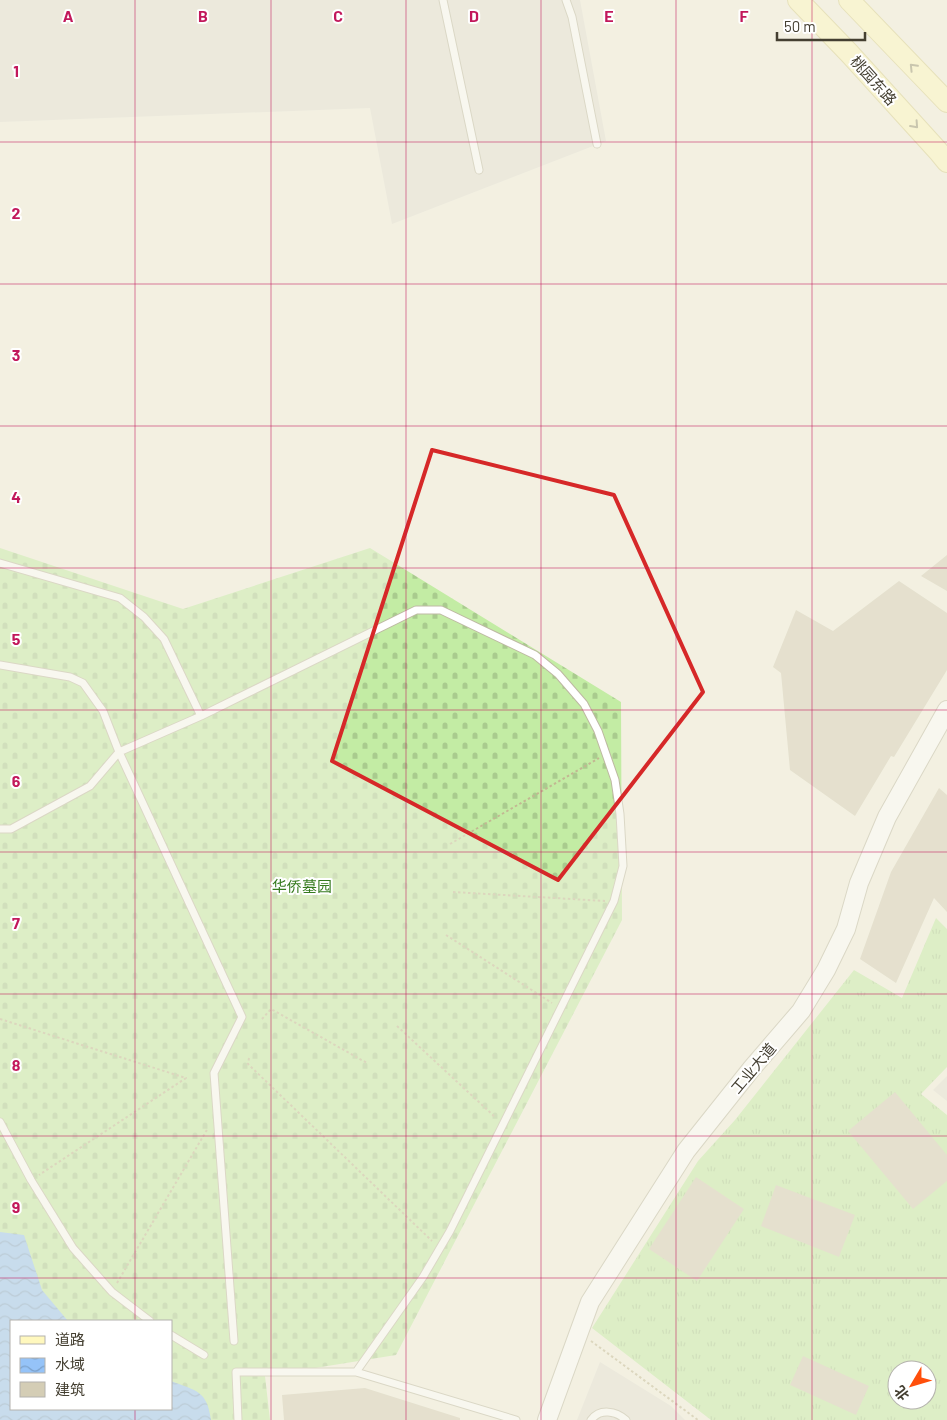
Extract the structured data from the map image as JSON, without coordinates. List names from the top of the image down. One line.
{"streets":{"main road":["桃园东路"],"street":["工业大道"]},"parks":["华侨墓园"],"legend":["道路","水域","建筑"],"scale_bar":"50 m","north":"bottom left","grid":{"columns":["A","B","C","D","E","F"],"rows":["1","2","3","4","5","6","7","8","9"]}}
